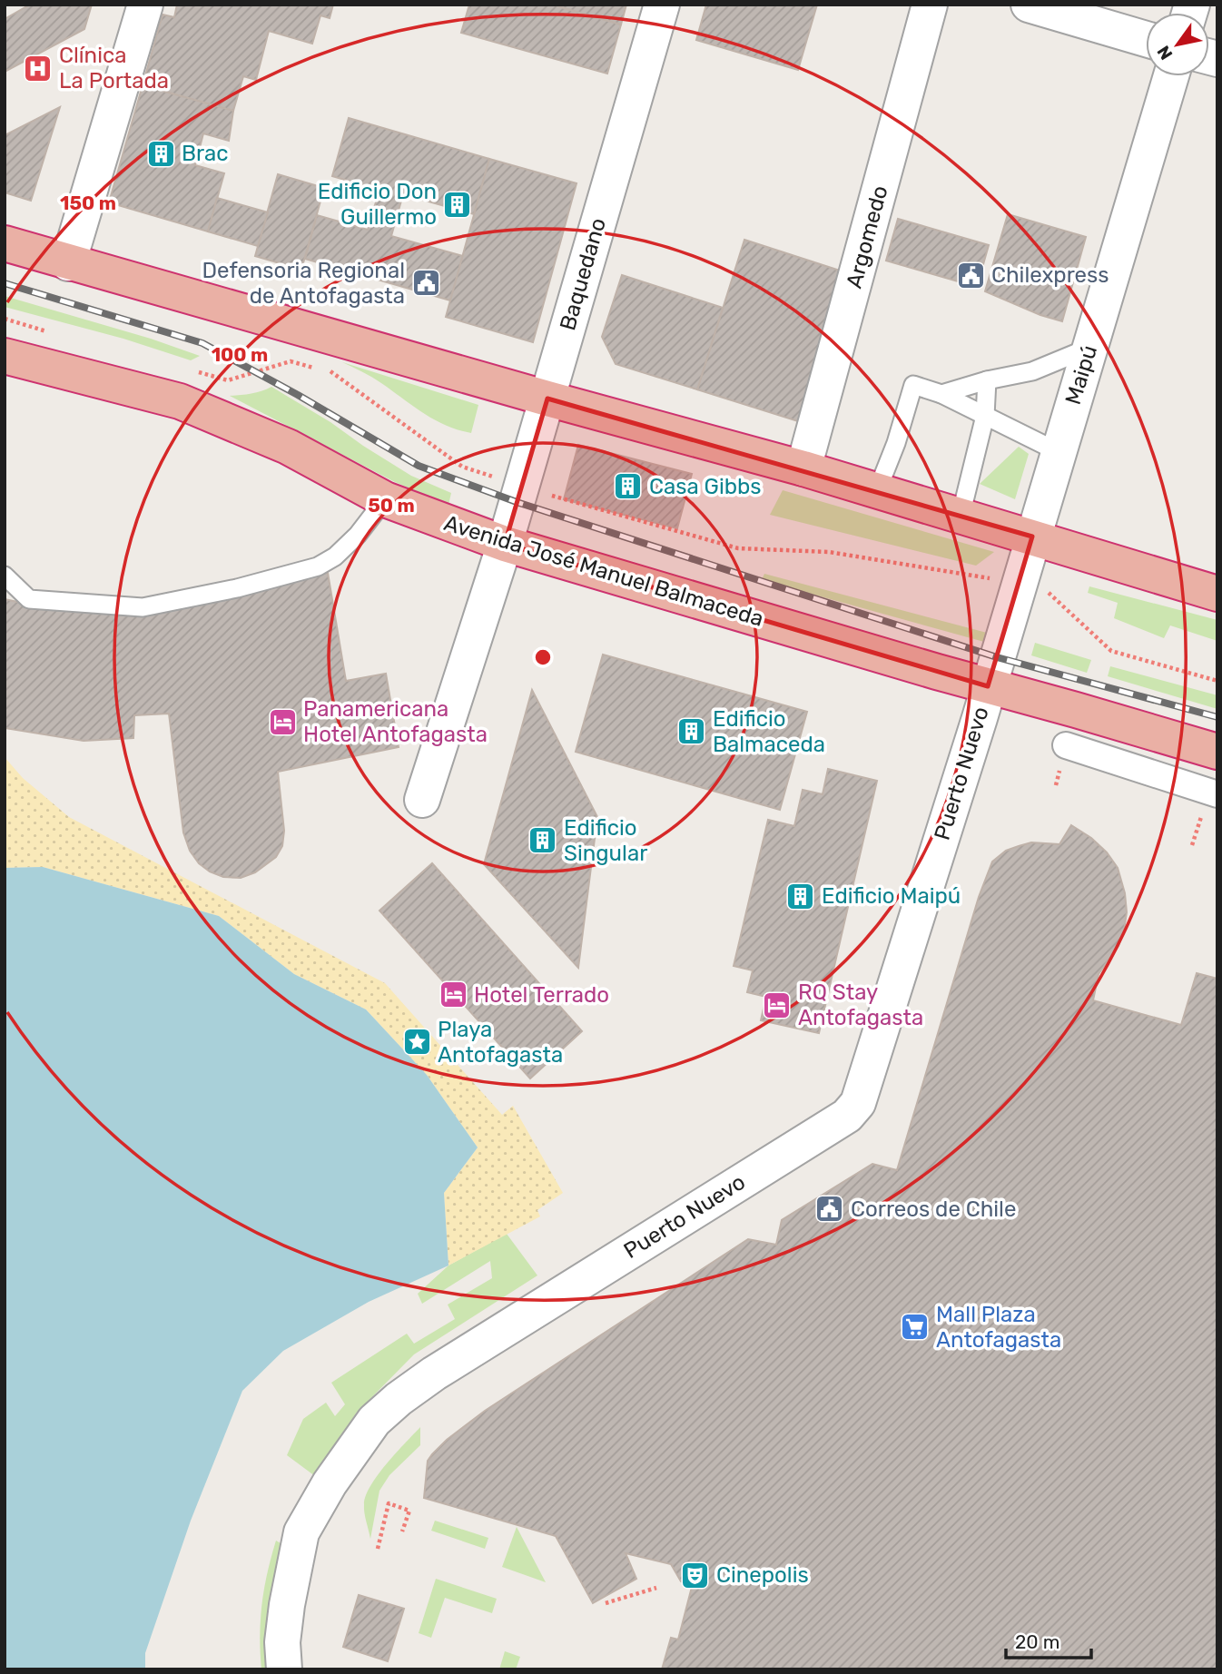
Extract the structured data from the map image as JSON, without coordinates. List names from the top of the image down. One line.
{"streets":{"highway":["Avenida José Manuel Balmaceda"],"street":["Argomedo","Baquedano","Maipú","Puerto Nuevo"]},"crossings":[["Baquedano","Avenida José Manuel Balmaceda"],["Maipú","Avenida José Manuel Balmaceda"],["Maipú","Puerto Nuevo"],["Avenida José Manuel Balmaceda","Puerto Nuevo"]],"places":{"hospital":["Clínica La Portada"],"building":["Brac","Edificio Don Guillermo","Casa Gibbs","Edificio Balmaceda","Edificio Singular","Edificio Maipú"],"public building":["Chilexpress","Defensoria Regional de Antofagasta","Correos de Chile"],"hotel":["Panamericana Hotel Antofagasta","Hotel Terrado","RQ Stay Antofagasta"],"place":["Playa Antofagasta"],"supermarket":["Mall Plaza Antofagasta"],"theatre":["Cinepolis"]},"scale_bar":"20 m","north":"bottom left","rings":["150 m","100 m","50 m"]}
